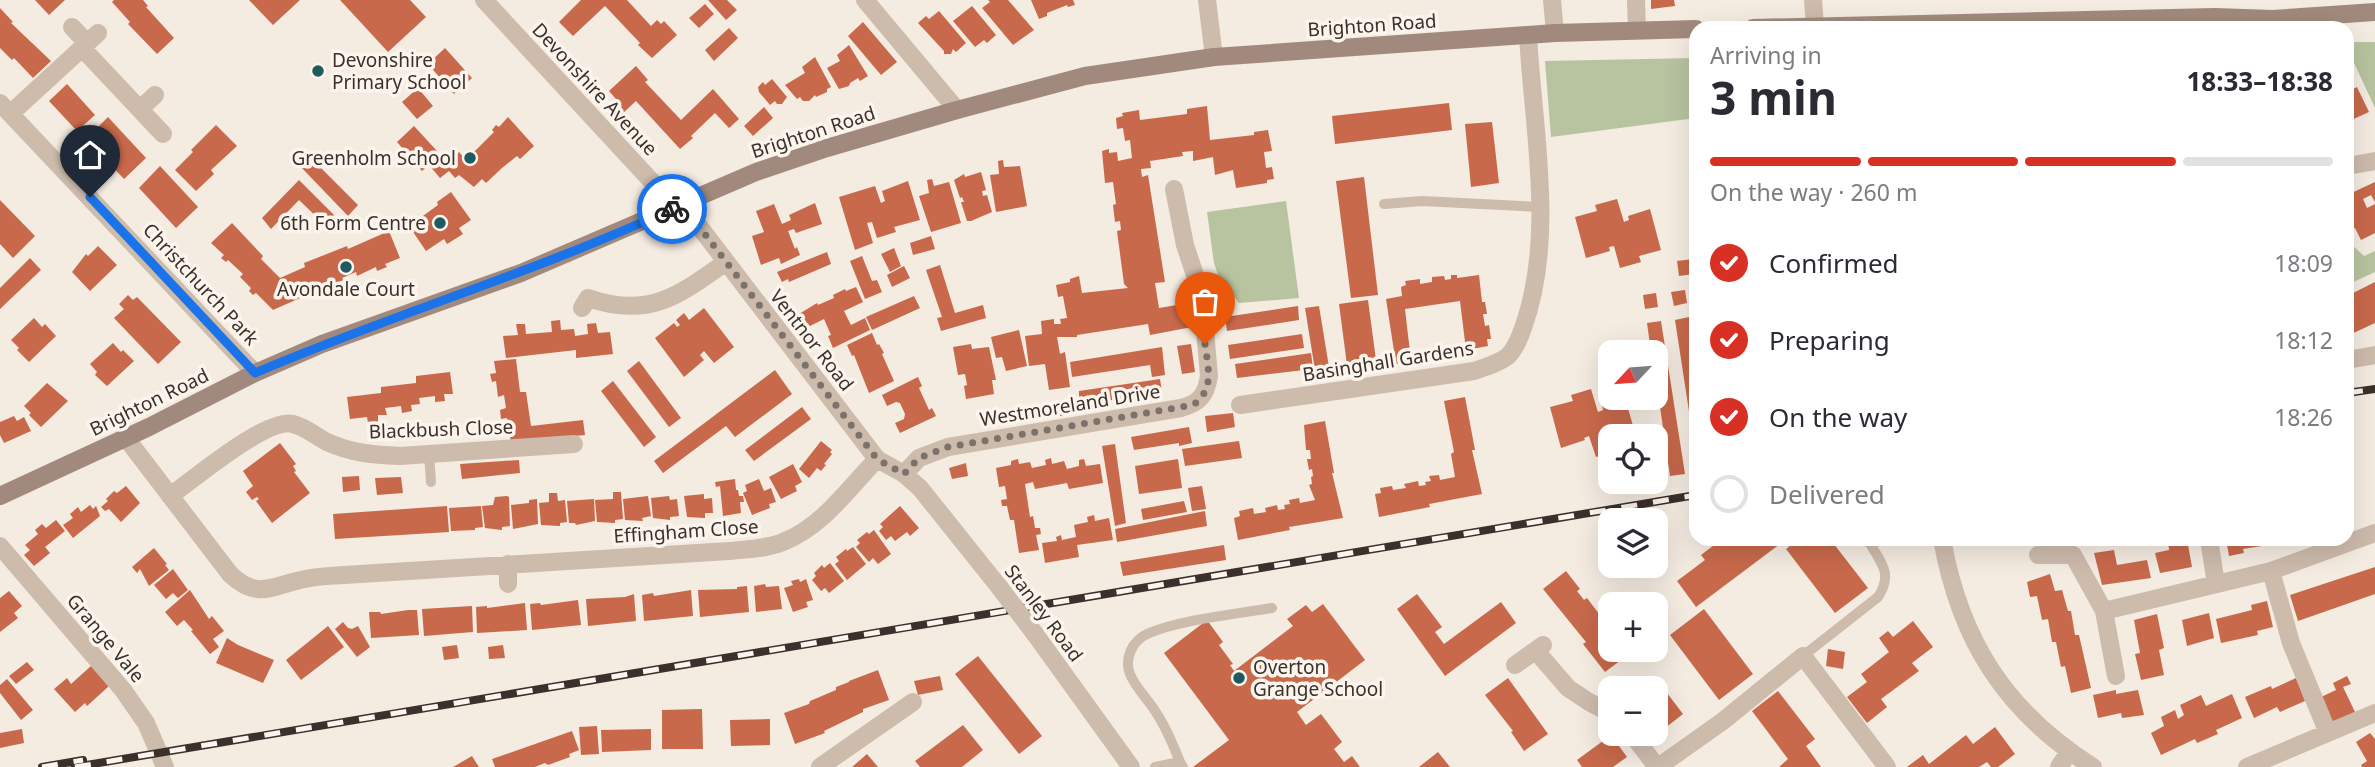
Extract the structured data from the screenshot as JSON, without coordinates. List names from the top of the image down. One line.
{"streets":{"main road":["Brighton Road"],"street":["Devonshire Avenue","Christchurch Park","Ventnor Road","Basinghall Gardens","Westmoreland Drive","Blackbush Close","Effingham Close","Stanley Road","Grange Vale"]},"crossings":[["Brighton Road","Devonshire Avenue"],["Brighton Road","Christchurch Park"],["Brighton Road","Ventnor Road"],["Brighton Road","Basinghall Gardens"],["Brighton Road","Effingham Close"],["Devonshire Avenue","Ventnor Road"],["Ventnor Road","Westmoreland Drive"],["Ventnor Road","Effingham Close"],["Ventnor Road","Stanley Road"],["Blackbush Close","Effingham Close"]],"places":["Devonshire Primary School","Greenholm School","6th Form Centre","Avondale Court","Overton Grange School"],"north":"bottom left","page":{"heading":["3 min","Arriving in","18:33–18:38"],"bar":"On the way · 260 m","list":[["Confirmed","18:09"],["Preparing","18:12"],["On the way","18:26"],"Delivered"],"map_buttons":["+","−"]}}
